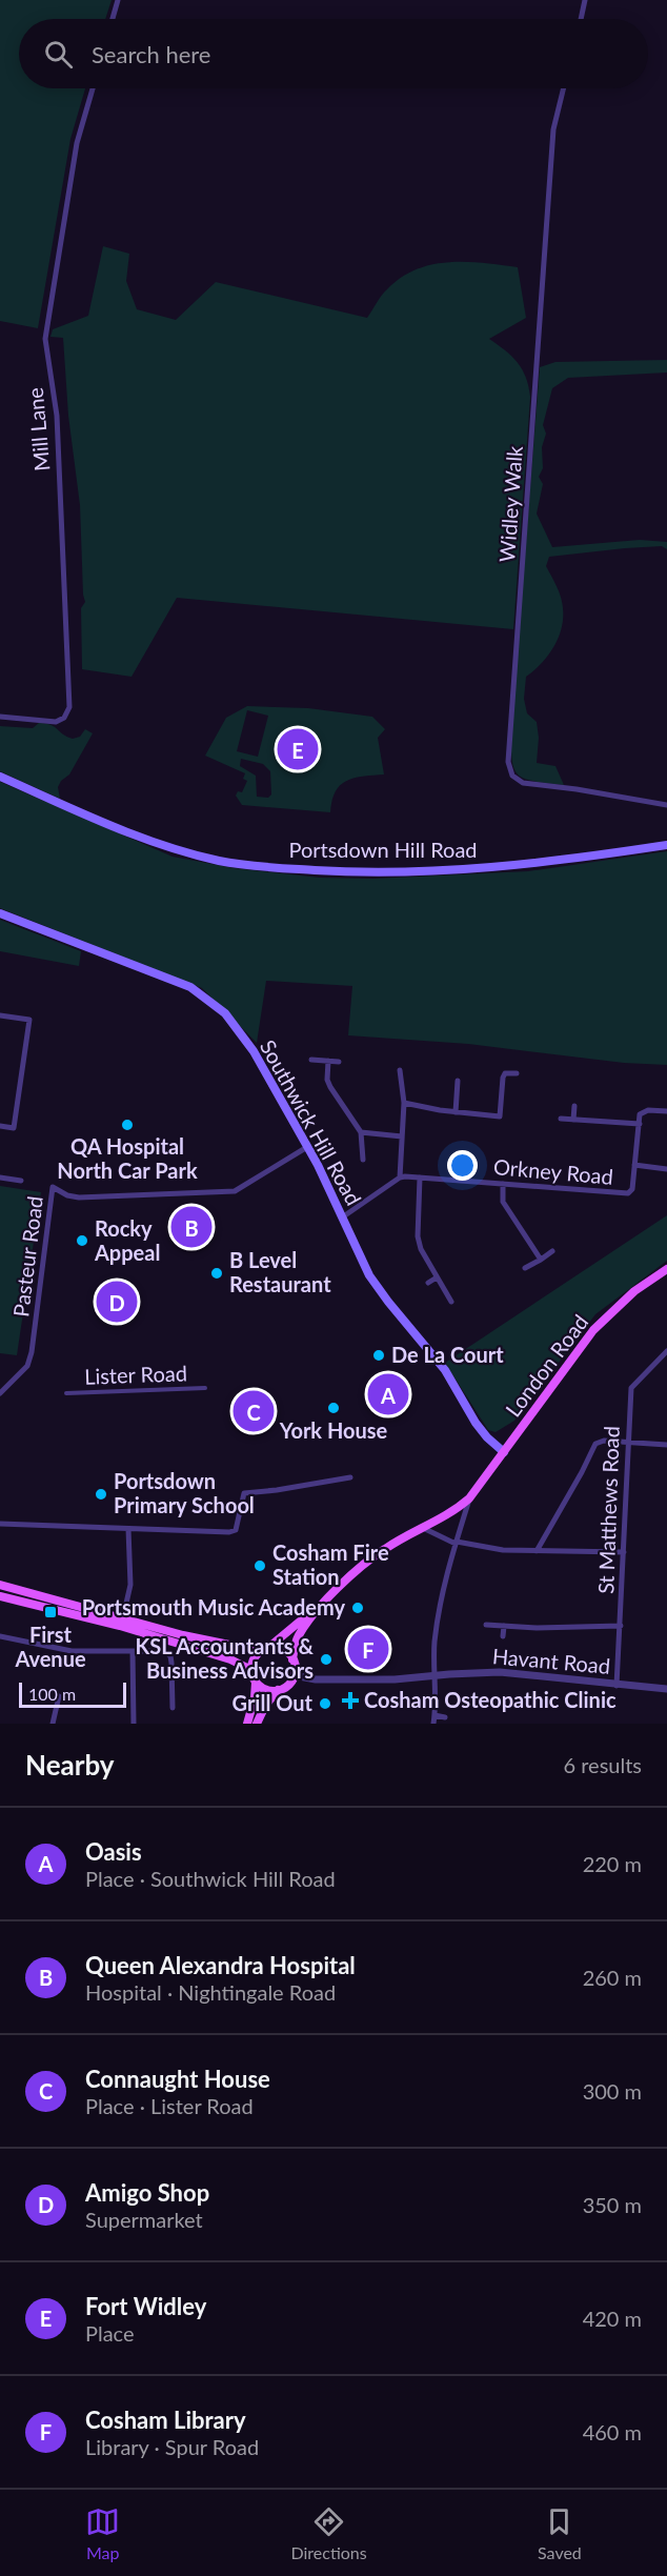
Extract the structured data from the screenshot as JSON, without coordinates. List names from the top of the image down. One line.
{"streets":{"main road":["Portsdown Hill Road","Southwick Hill Road","London Road"],"street":["Mill Lane","Widley Walk","Orkney Road","Pasteur Road","Lister Road","St Matthews Road","Havant Road"]},"crossings":[["Southwick Hill Road","Pasteur Road"],["Southwick Hill Road","London Road"],["St Matthews Road","Havant Road"]],"places":{"other":["QA Hospital North Car Park","Rocky Appeal","B Level Restaurant","De La Court","York House","Portsdown Primary School","Cosham Fire Station","Portsmouth Music Academy","KSL Accountants & Business Advisors","Grill Out"],"transit":["First Avenue"],"health":["Cosham Osteopathic Clinic"]},"scale_bar":"100 m","page":{"search":"Search here","pins":["E","B","D","A","C","F"],"scale":"100 m","heading":["Nearby","6 results"],"list":[{"mark":"A","name":"Oasis","note":"Place · Southwick Hill Road","value":"220 m"},{"mark":"B","name":"Queen Alexandra Hospital","note":"Hospital · Nightingale Road","value":"260 m"},{"mark":"C","name":"Connaught House","note":"Place · Lister Road","value":"300 m"},{"mark":"D","name":"Amigo Shop","note":"Supermarket","value":"350 m"},{"mark":"E","name":"Fort Widley","note":"Place","value":"420 m"},{"mark":"F","name":"Cosham Library","note":"Library · Spur Road","value":"460 m"}],"nav":["Map","Directions","Saved"]}}
